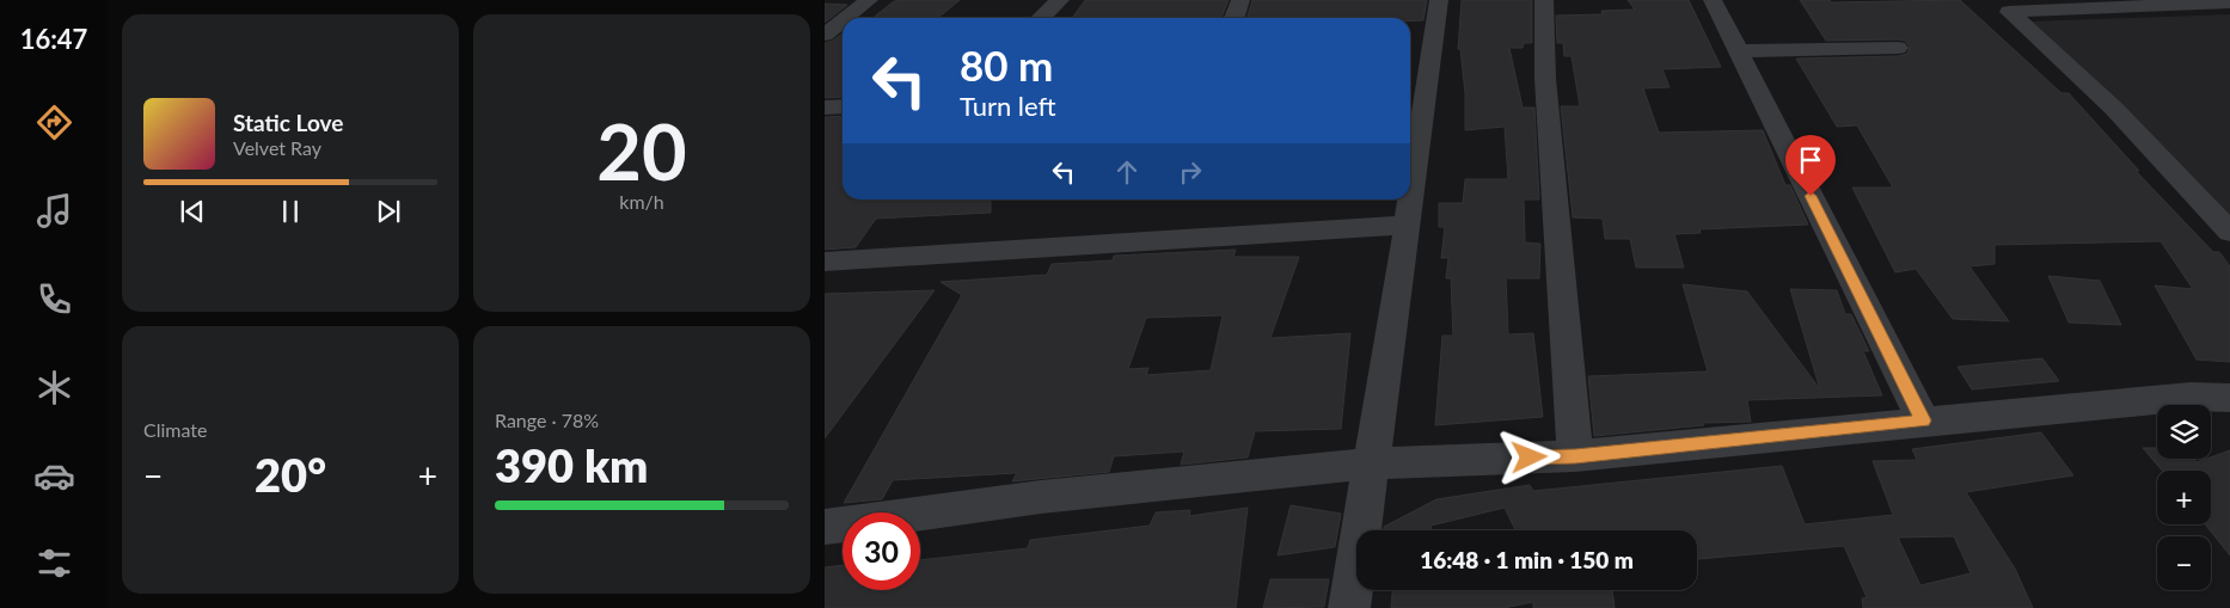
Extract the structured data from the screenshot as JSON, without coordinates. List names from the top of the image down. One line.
{"page":{"tabs":"16:47","tile":[["20","km/h"],"Climate",["Range · 78%","390 km"]],"turn":["80 m","Turn left"],"song":["Static Love","Velvet Ray"],"map_buttons":["+","−"],"heat":["−","20°","+"],"limit":"30","trip":"16:48 · 1 min · 150 m"}}
